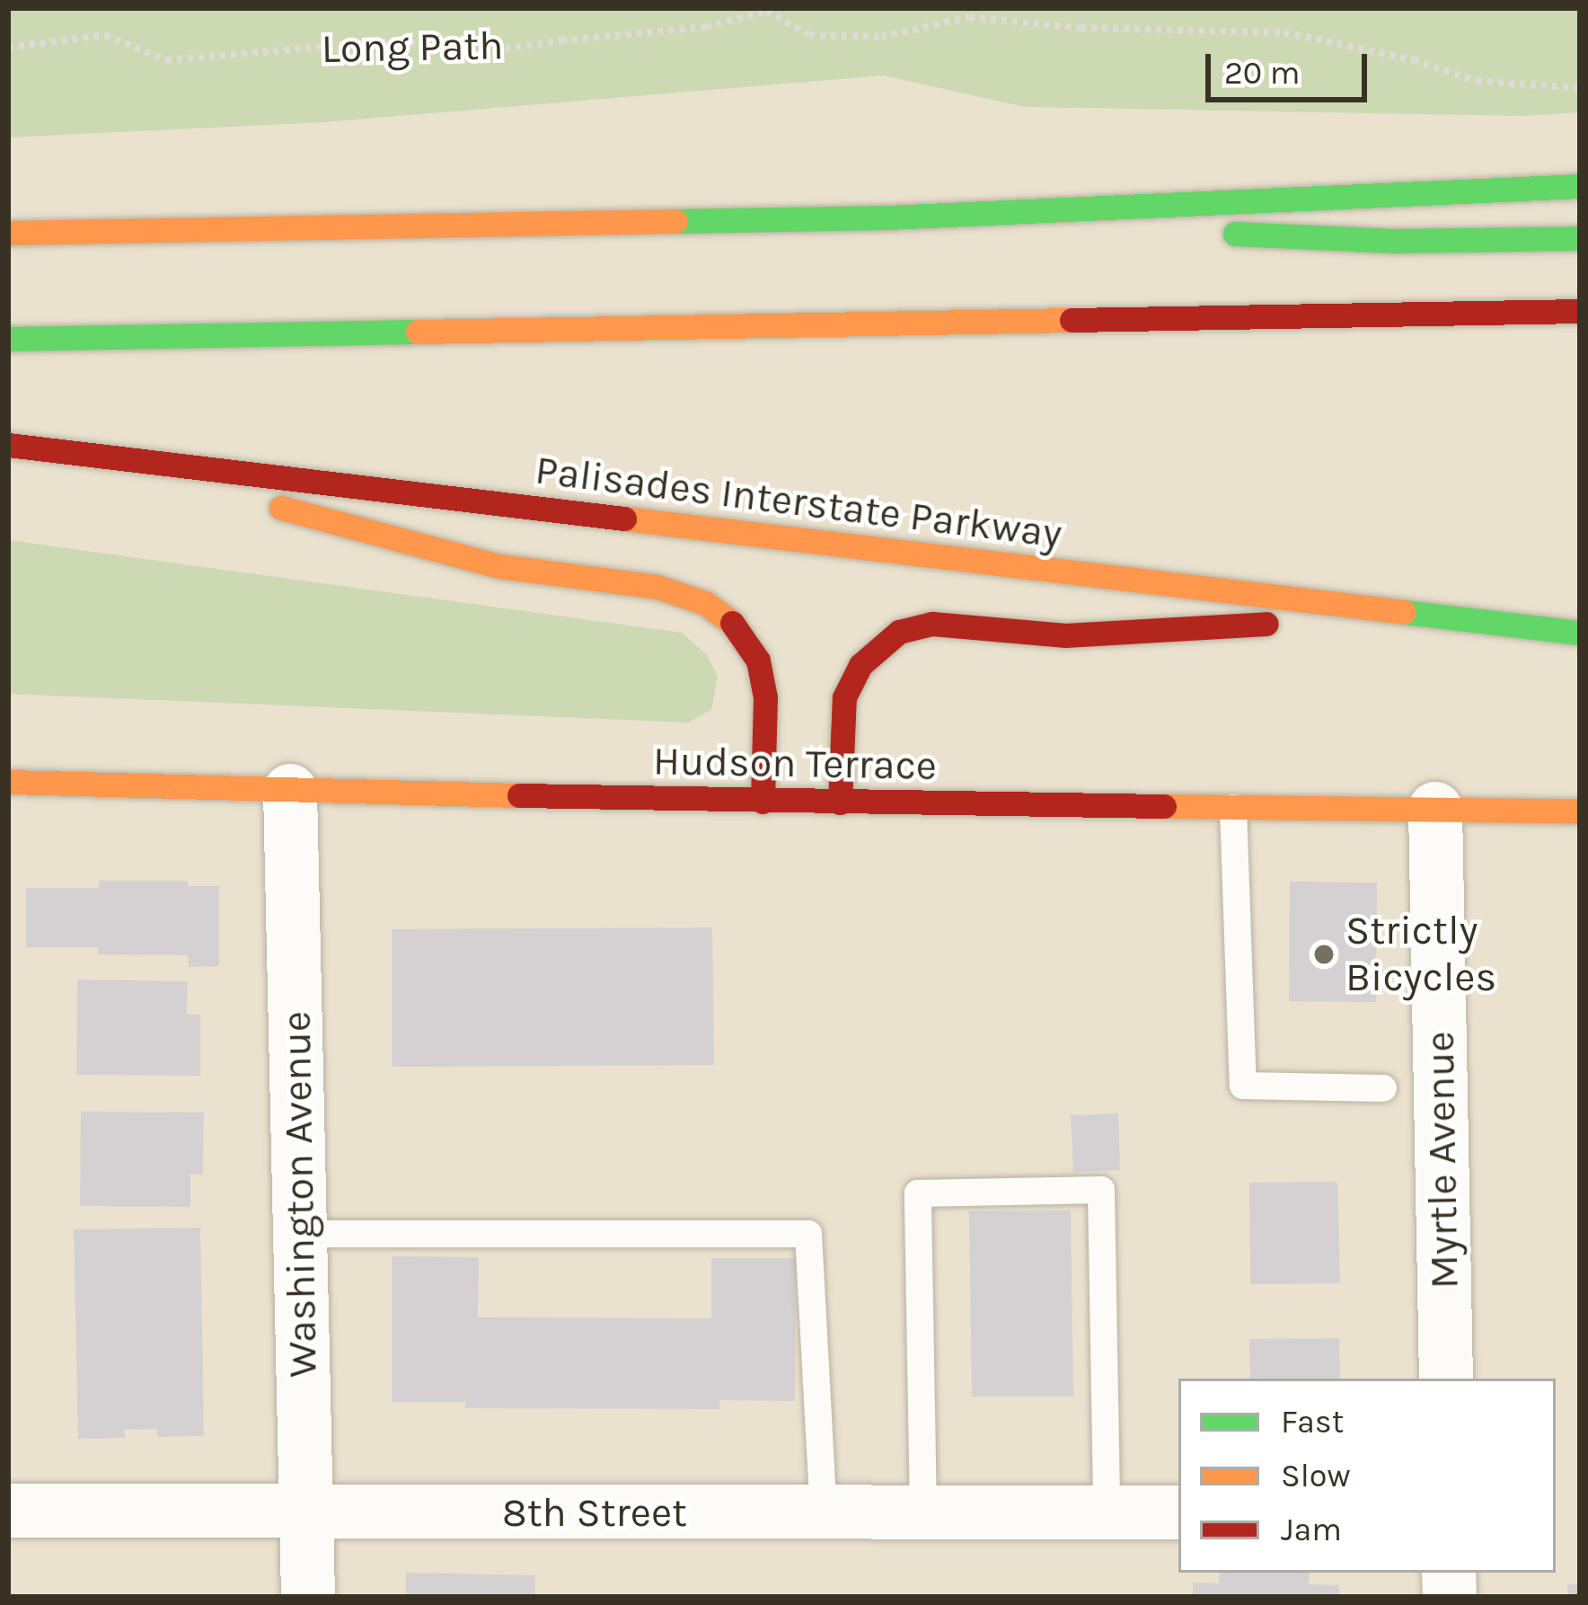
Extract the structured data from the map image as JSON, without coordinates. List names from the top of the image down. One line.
{"streets":{"main road":["Palisades Interstate Parkway","Hudson Terrace"],"street":["Myrtle Avenue","Washington Avenue","8th Street"],"path":["Long Path"]},"crossings":[["Hudson Terrace","Myrtle Avenue"],["Hudson Terrace","Washington Avenue"],["Washington Avenue","8th Street"]],"places":["Strictly Bicycles"],"legend":["Fast","Slow","Jam"],"scale_bar":"20 m"}
